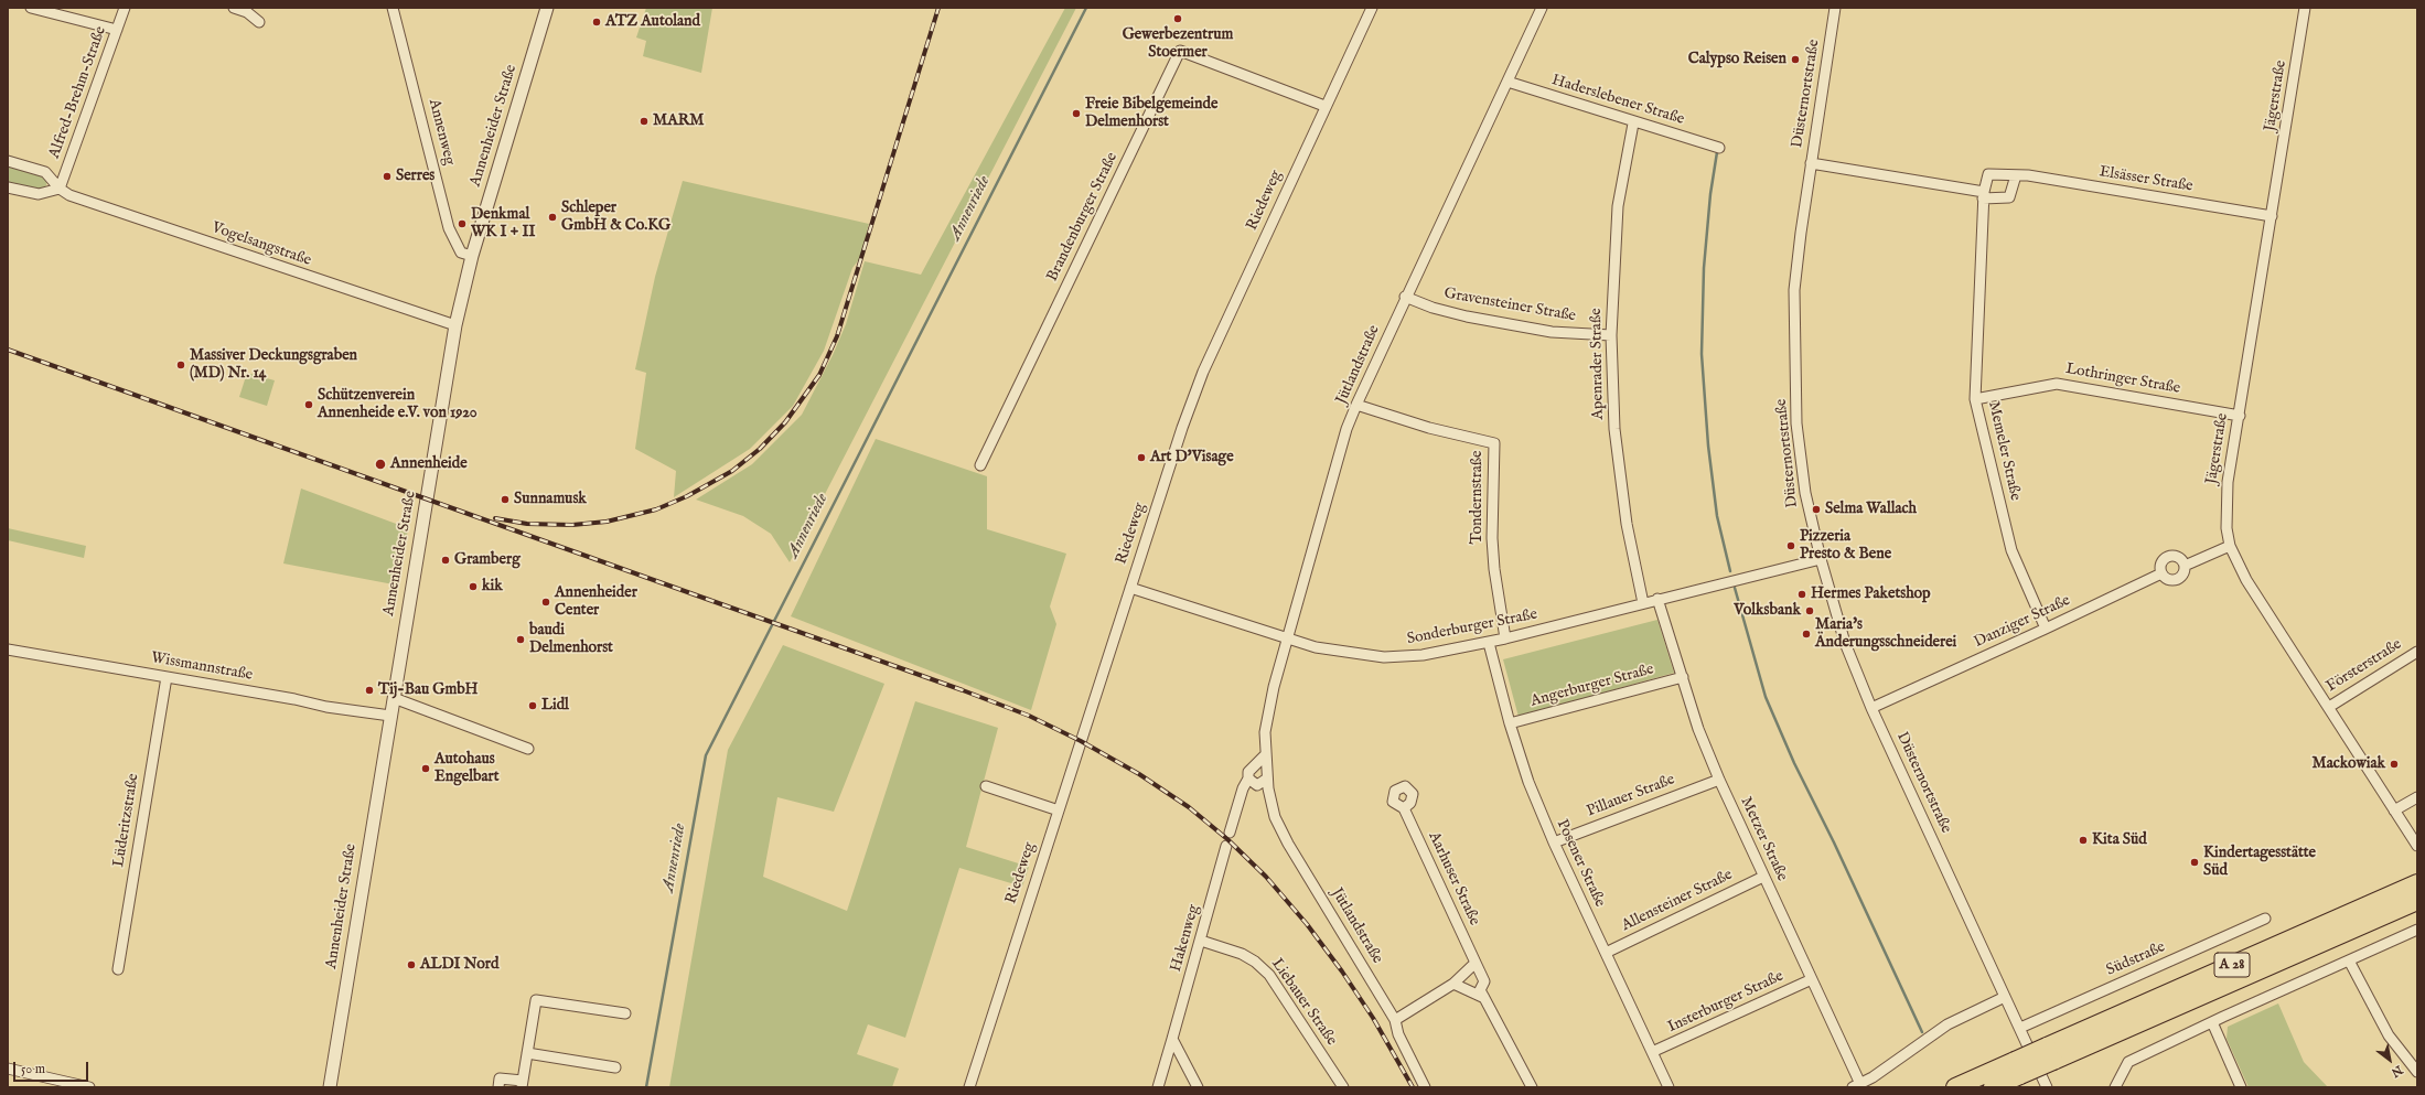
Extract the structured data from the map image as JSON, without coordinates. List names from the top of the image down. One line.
{"streets":{"highway":["A 28"],"street":["Alfred-Brehm-Straße","Düsternortstraße","Jägerstraße","Haderslebener Straße","Annenheider Straße","Annenweg","Elsässer Straße","Riedeweg","Brandenburger Straße","Vogelsangstraße","Gravensteiner Straße","Apenrader Straße","Jütlandstraße","Lothringer Straße","Memeler Straße","Tondernstraße","Danziger Straße","Sonderburger Straße","Försterstraße","Wissmannstraße","Angerburger Straße","Pillauer Straße","Lüderitzstraße","Metzer Straße","Posener Straße","Aarhuser Straße","Allensteiner Straße","Hakenweg","Südstraße","Liebauer Straße","Insterburger Straße"]},"crossings":[["Alfred-Brehm-Straße","Vogelsangstraße"],["Düsternortstraße","Danziger Straße"],["Düsternortstraße","Sonderburger Straße"],["Düsternortstraße","Südstraße"],["Jägerstraße","Elsässer Straße"],["Jägerstraße","Lothringer Straße"],["Jägerstraße","Försterstraße"],["Haderslebener Straße","Apenrader Straße"],["Haderslebener Straße","Jütlandstraße"],["Annenheider Straße","Annenweg"],["Annenheider Straße","Vogelsangstraße"],["Annenheider Straße","Wissmannstraße"],["Elsässer Straße","Memeler Straße"],["Riedeweg","Brandenburger Straße"],["Riedeweg","Sonderburger Straße"],["Gravensteiner Straße","Apenrader Straße"],["Gravensteiner Straße","Jütlandstraße"],["Apenrader Straße","Sonderburger Straße"],["Jütlandstraße","Tondernstraße"],["Jütlandstraße","Sonderburger Straße"],["Lothringer Straße","Memeler Straße"],["Memeler Straße","Danziger Straße"],["Tondernstraße","Sonderburger Straße"],["Sonderburger Straße","Metzer Straße"],["Sonderburger Straße","Posener Straße"],["Wissmannstraße","Lüderitzstraße"],["Angerburger Straße","Metzer Straße"],["Angerburger Straße","Posener Straße"],["Pillauer Straße","Metzer Straße"],["Pillauer Straße","Posener Straße"],["Metzer Straße","Allensteiner Straße"],["Metzer Straße","Insterburger Straße"],["Posener Straße","Allensteiner Straße"],["Posener Straße","Insterburger Straße"],["Hakenweg","Liebauer Straße"]],"water":["Annenriede"],"places":["Gewerbezentrum Stoermer","ATZ Autoland","Calypso Reisen","Freie Bibelgemeinde Delmenhorst","MARM","Serres","Schleper GmbH & Co.KG","Denkmal WK I + II","Massiver Deckungsgraben (MD) Nr. 14","Schützenverein Annenheide e.V. von 1920","Art D'Visage","Annenheide","Sunnamusk","Selma Wallach","Pizzeria Presto & Bene","Gramberg","kik","Hermes Paketshop","Annenheider Center","Volksbank","Maria's Änderungsschneiderei","baudi Delmenhorst","Tij-Bau GmbH","Lidl","Mackowiak","Autohaus Engelbart","Kita Süd","Kindertagesstätte Süd","ALDI Nord"],"scale_bar":"50 m","north":"bottom right"}
